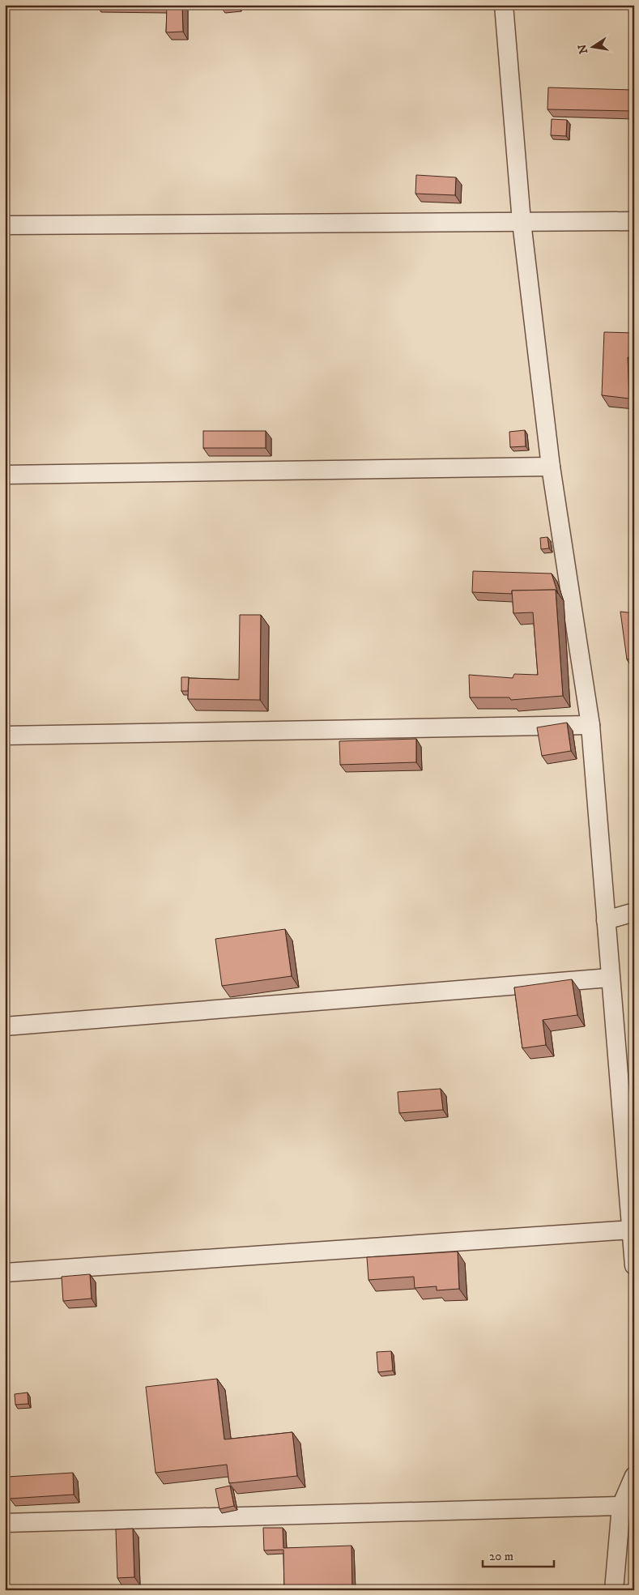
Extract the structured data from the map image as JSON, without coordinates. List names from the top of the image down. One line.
{"scale_bar":"20 m","north":"left"}
